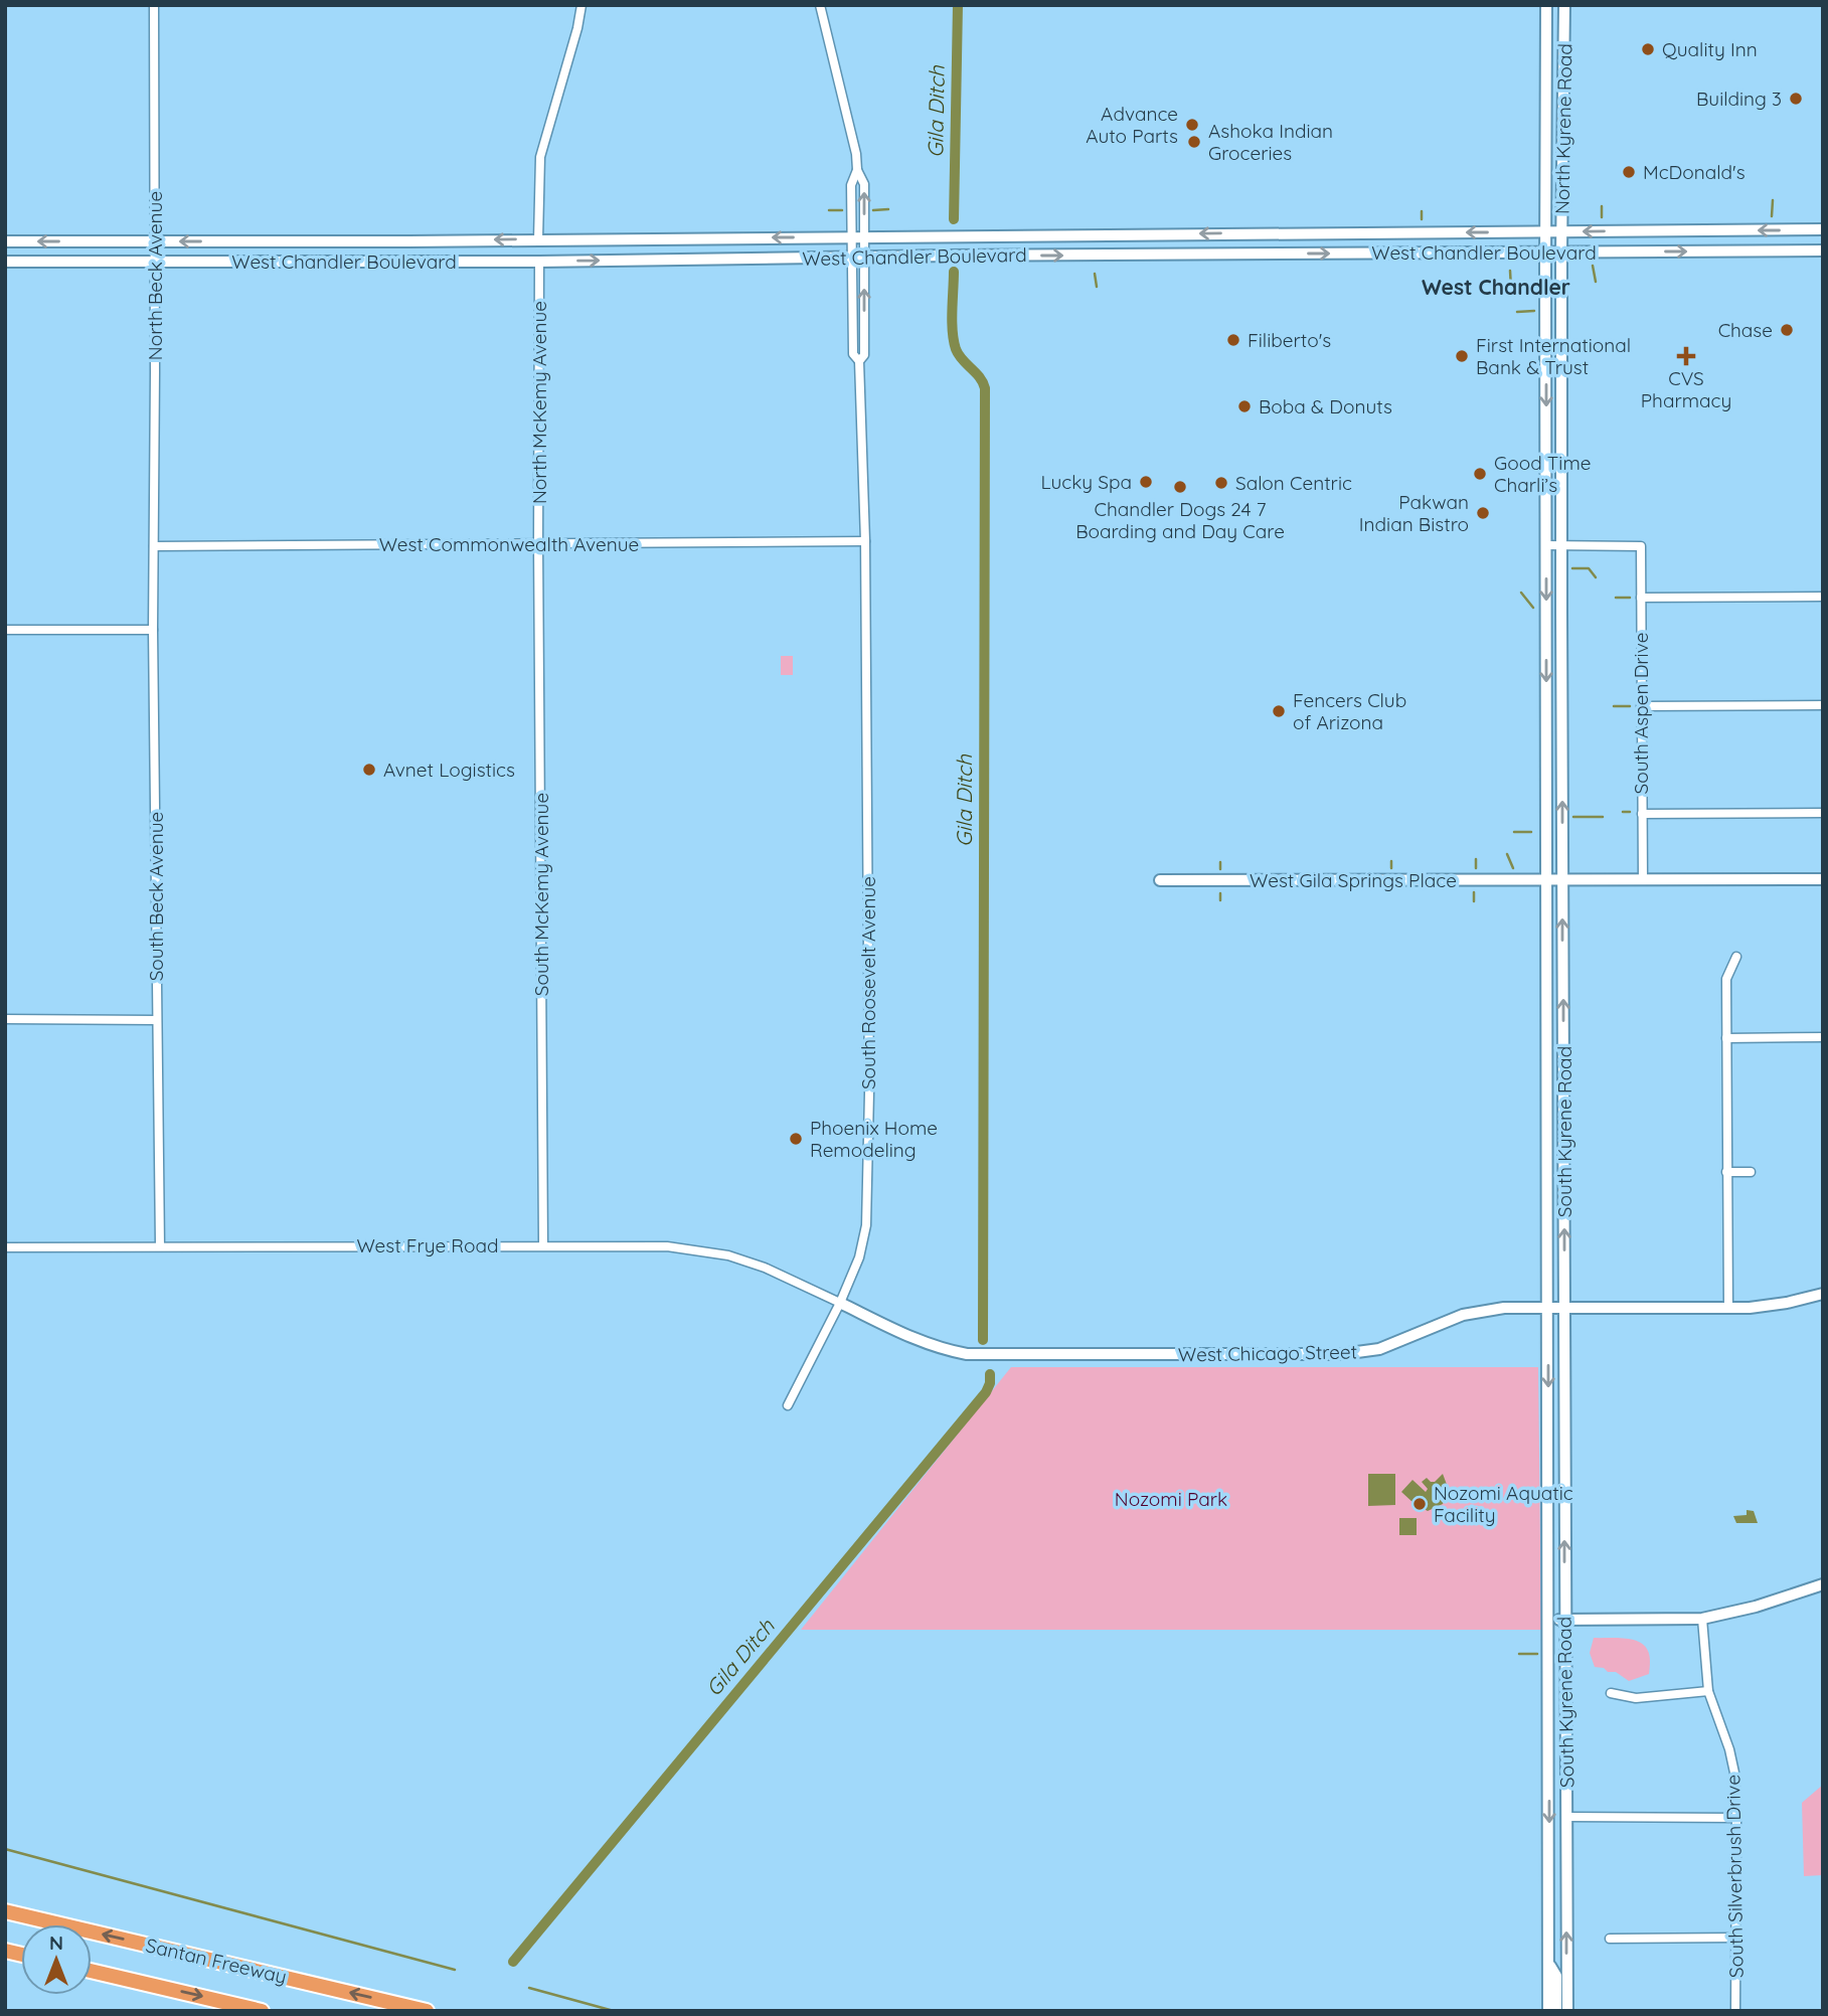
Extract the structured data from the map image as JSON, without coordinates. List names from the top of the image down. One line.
{"streets":{"highway":["Santan Freeway"],"main road":["North Kyrene Road","West Chandler Boulevard","West Gila Springs Place","South Kyrene Road","West Chicago Street"],"street":["North Beck Avenue","North McKemy Avenue","West Commonwealth Avenue","South Aspen Drive","South McKemy Avenue","South Beck Avenue","South Roosevelt Avenue","West Frye Road","South Silverbrush Drive"]},"crossings":[["North Kyrene Road","West Chandler Boulevard"],["North Kyrene Road","South Kyrene Road"],["West Chandler Boulevard","North Beck Avenue"],["West Chandler Boulevard","North McKemy Avenue"],["West Chandler Boulevard","South Kyrene Road"],["North Beck Avenue","West Commonwealth Avenue"],["North Beck Avenue","South Beck Avenue"],["North McKemy Avenue","West Commonwealth Avenue"],["North McKemy Avenue","South McKemy Avenue"],["West Commonwealth Avenue","South McKemy Avenue"],["West Commonwealth Avenue","South Beck Avenue"],["West Commonwealth Avenue","South Roosevelt Avenue"],["South Aspen Drive","West Gila Springs Place"],["South Aspen Drive","South Kyrene Road"],["West Gila Springs Place","South Kyrene Road"],["South McKemy Avenue","West Frye Road"],["South Beck Avenue","West Frye Road"],["South Roosevelt Avenue","West Frye Road"],["South Roosevelt Avenue","West Chicago Street"],["South Kyrene Road","West Chicago Street"],["West Frye Road","West Chicago Street"]],"districts":["West Chandler"],"water":["Gila Ditch"],"parks":["Nozomi Park"],"places":{"other":["Quality Inn","Building 3","Advance Auto Parts","Ashoka Indian Groceries","McDonald's","Chase","Filiberto's","First International Bank & Trust","Boba & Donuts","Good Time Charli’s","Lucky Spa","Salon Centric","Chandler Dogs 24 7 Boarding and Day Care","Pakwan Indian Bistro","Fencers Club of Arizona","Avnet Logistics","Phoenix Home Remodeling","Nozomi Aquatic Facility"],"health":["CVS Pharmacy"]},"north":"top"}
